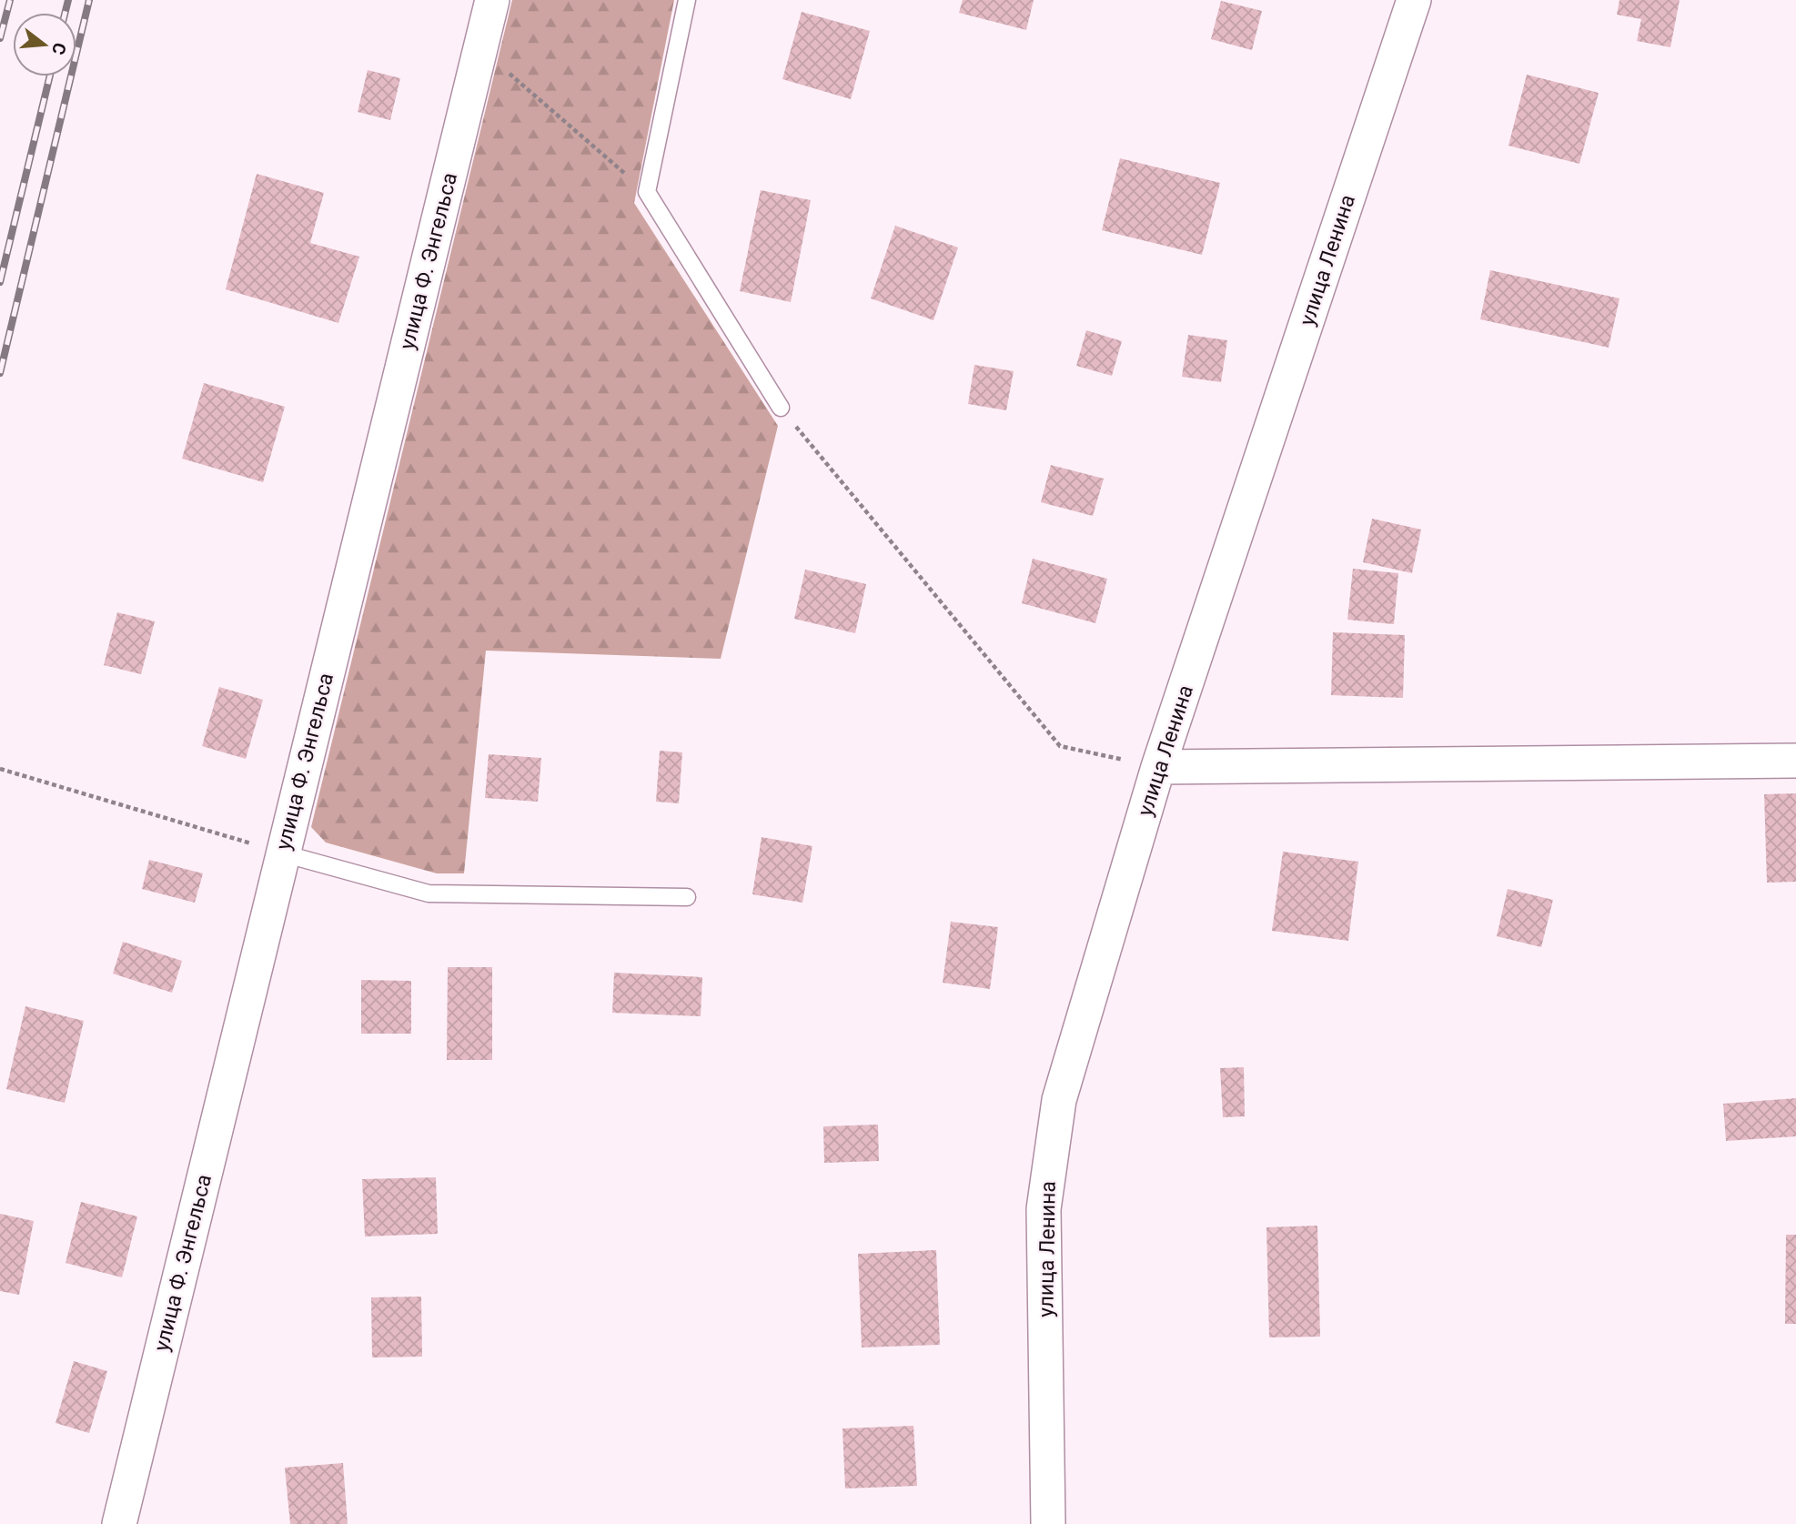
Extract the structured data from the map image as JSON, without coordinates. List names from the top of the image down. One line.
{"streets":{"street":["улица Ленина","улица Ф. Энгельса"]},"north":"right"}
